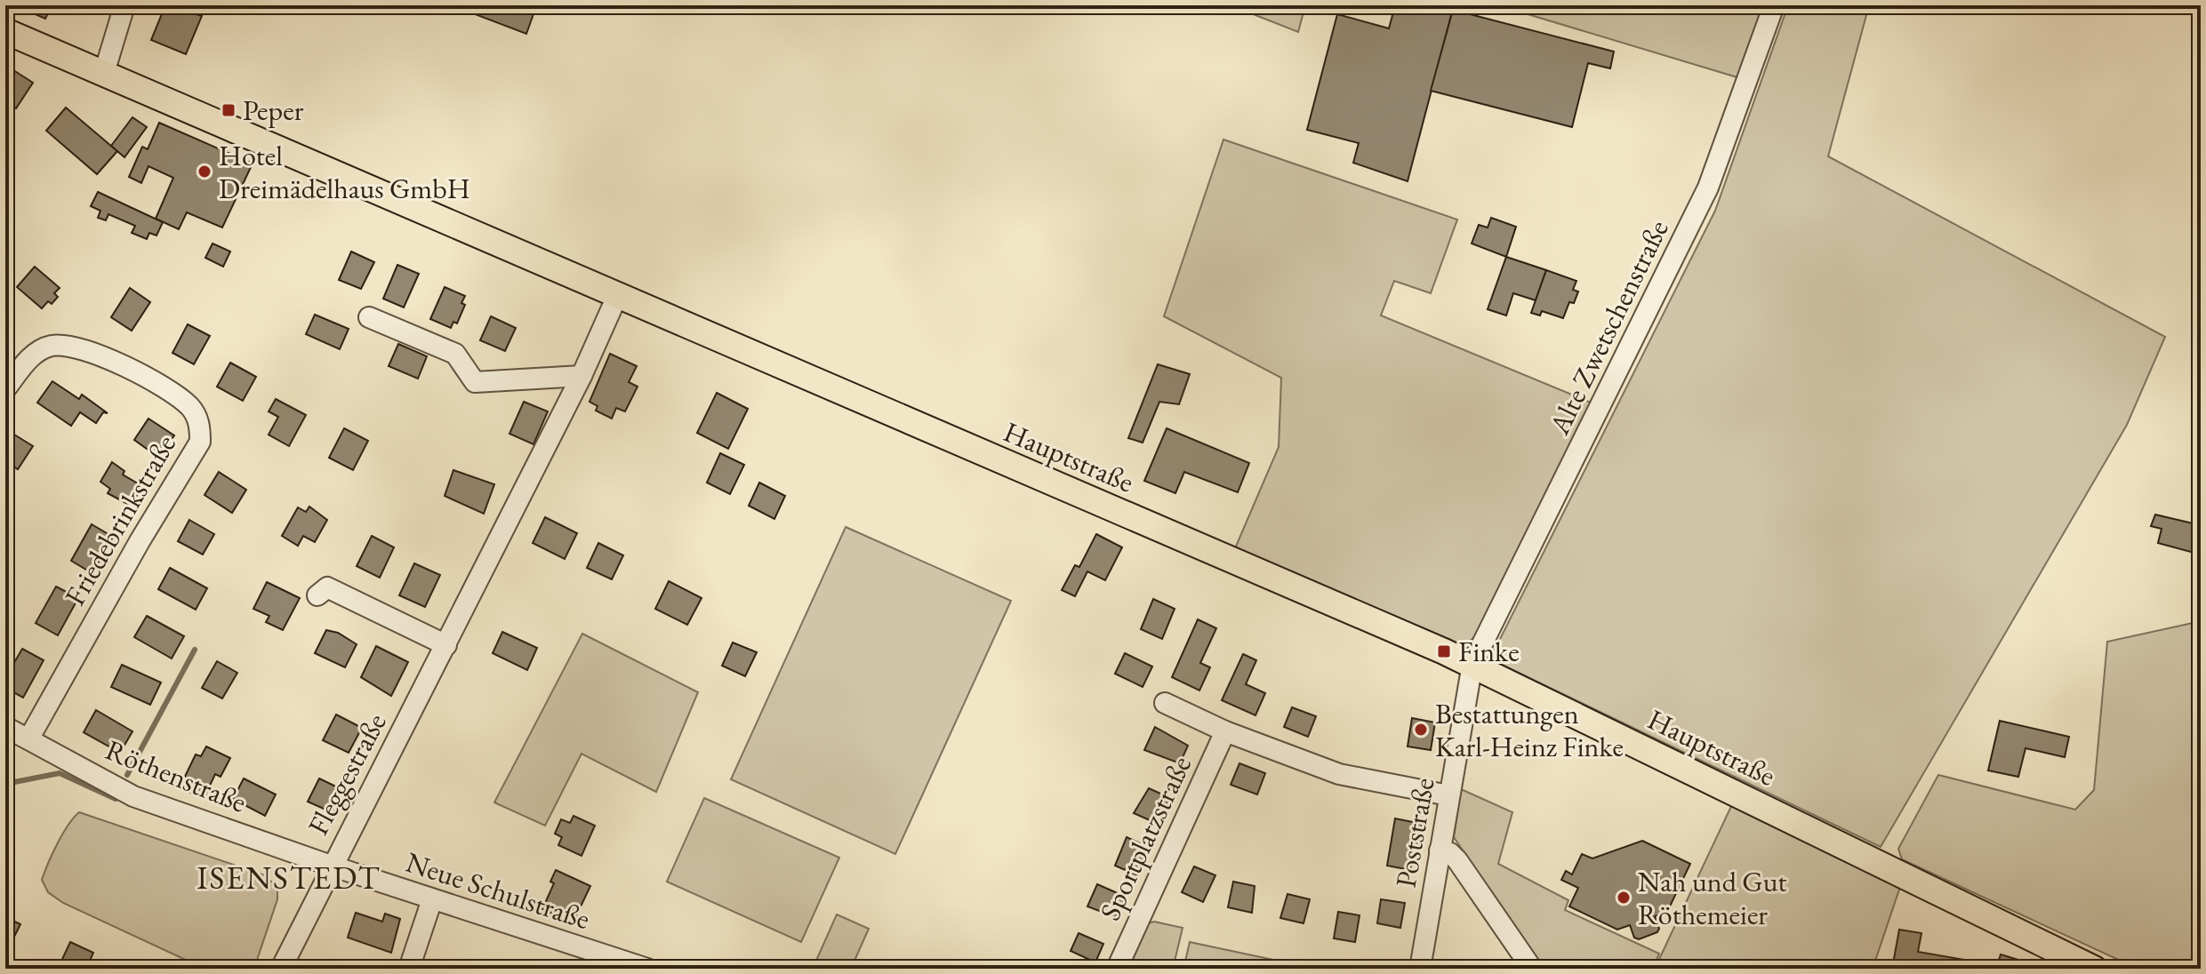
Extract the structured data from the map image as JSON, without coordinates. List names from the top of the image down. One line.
{"streets":{"main road":["Hauptstraße"],"street":["Alte Zwetschenstraße","Friedebrinkstraße","Fleggestraße","Röthenstraße","Poststraße","Sportplatzstraße","Neue Schulstraße"]},"crossings":[["Alte Zwetschenstraße","Hauptstraße"],["Alte Zwetschenstraße","Poststraße"],["Hauptstraße","Fleggestraße"],["Hauptstraße","Poststraße"],["Friedebrinkstraße","Röthenstraße"],["Fleggestraße","Röthenstraße"],["Fleggestraße","Neue Schulstraße"],["Röthenstraße","Neue Schulstraße"],["Poststraße","Sportplatzstraße"]],"districts":["ISENSTEDT"],"places":{"transit":["Peper","Finke"],"other":["Hotel Dreimädelhaus GmbH","Bestattungen Karl-Heinz Finke","Nah und Gut Röthemeier"]}}
